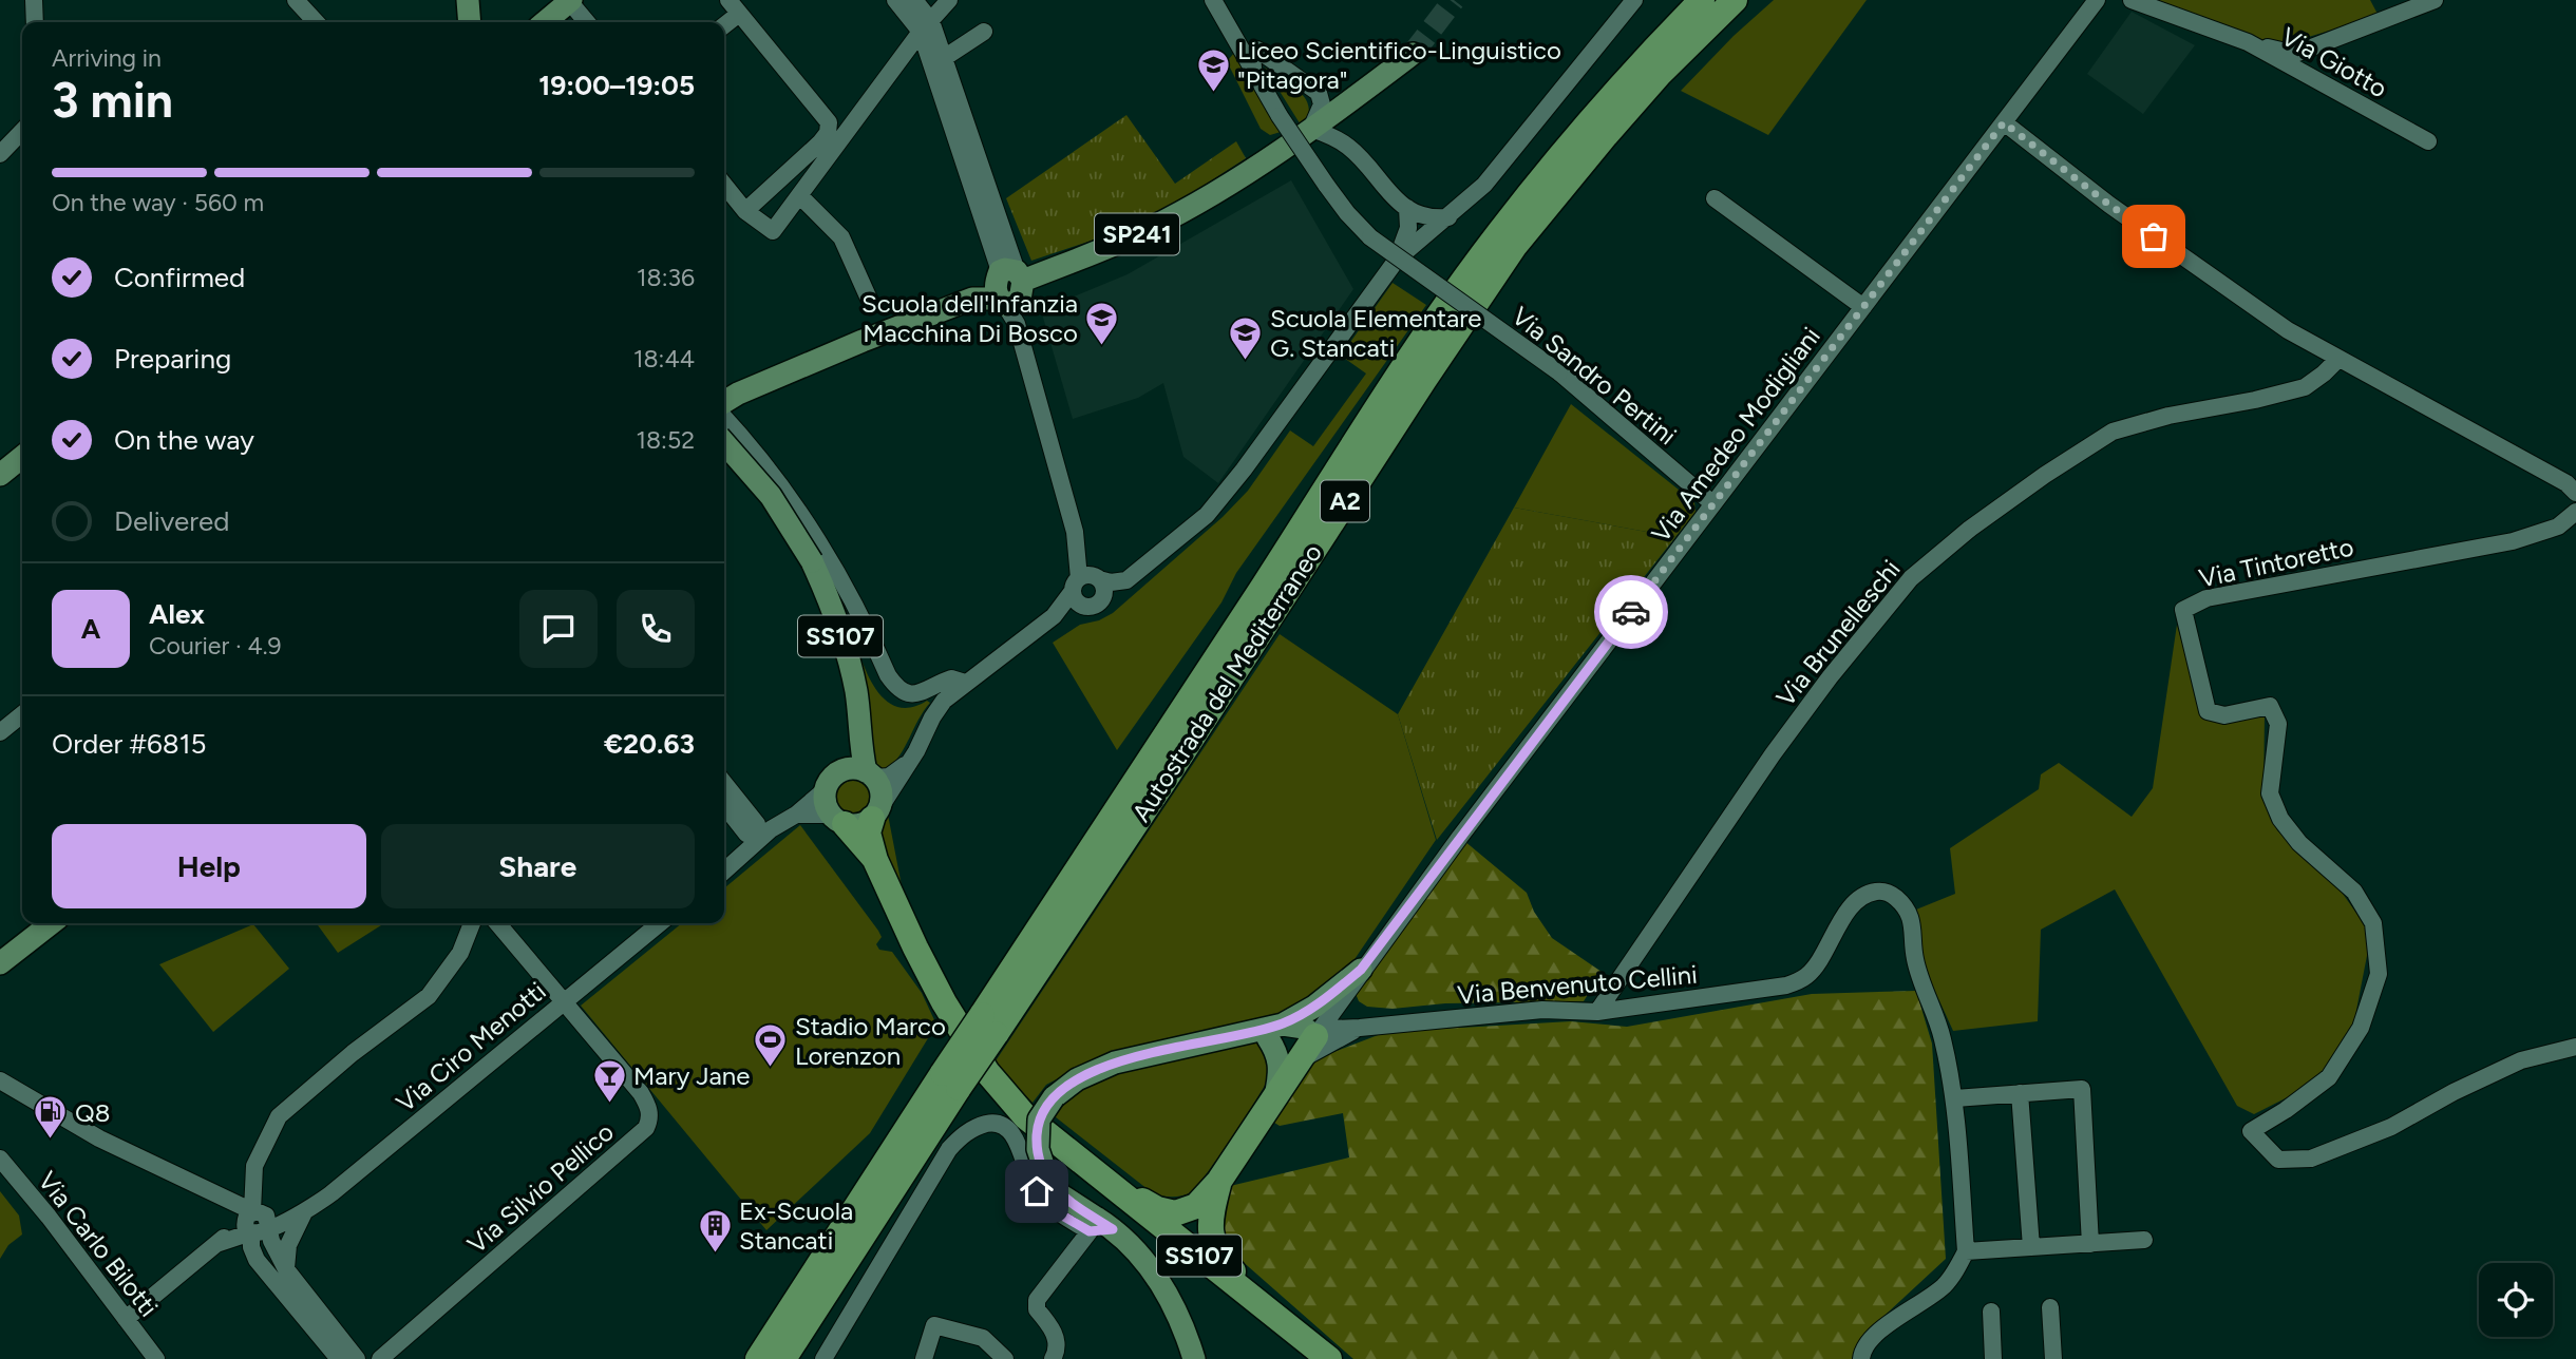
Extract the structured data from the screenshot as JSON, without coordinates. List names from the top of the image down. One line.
{"streets":{"highway":["A2","SS107","Autostrada del Mediterraneo"],"main road":["SP241"],"street":["Via Giotto","Via Sandro Pertini","Via Amedeo Modigliani","Via Tintoretto","Via Brunelleschi","Via Benvenuto Cellini","Via Ciro Menotti","Via Silvio Pellico","Via Carlo Bilotti"]},"crossings":[["Via Sandro Pertini","Via Amedeo Modigliani"],["Via Amedeo Modigliani","Via Benvenuto Cellini"],["Via Brunelleschi","Via Benvenuto Cellini"],["Via Ciro Menotti","Via Silvio Pellico"]],"places":{"school or university":["Liceo Scientifico-Linguistico \"Pitagora\"","Scuola dell'Infanzia Macchina Di Bosco","Scuola Elementare G. Stancati"],"sports":["Stadio Marco Lorenzon"],"bar":["Mary Jane"],"fuel station":["Q8"],"building":["Ex-Scuola Stancati"]},"page":{"heading":["3 min","Arriving in","19:00–19:05"],"panel":["Alex","Courier · 4.9","Order #6815","€20.63"],"bar":"On the way · 560 m","list":[["Confirmed","18:36"],["Preparing","18:44"],["On the way","18:52"],"Delivered"],"round":"A","buttons":["Help","Share"]}}
